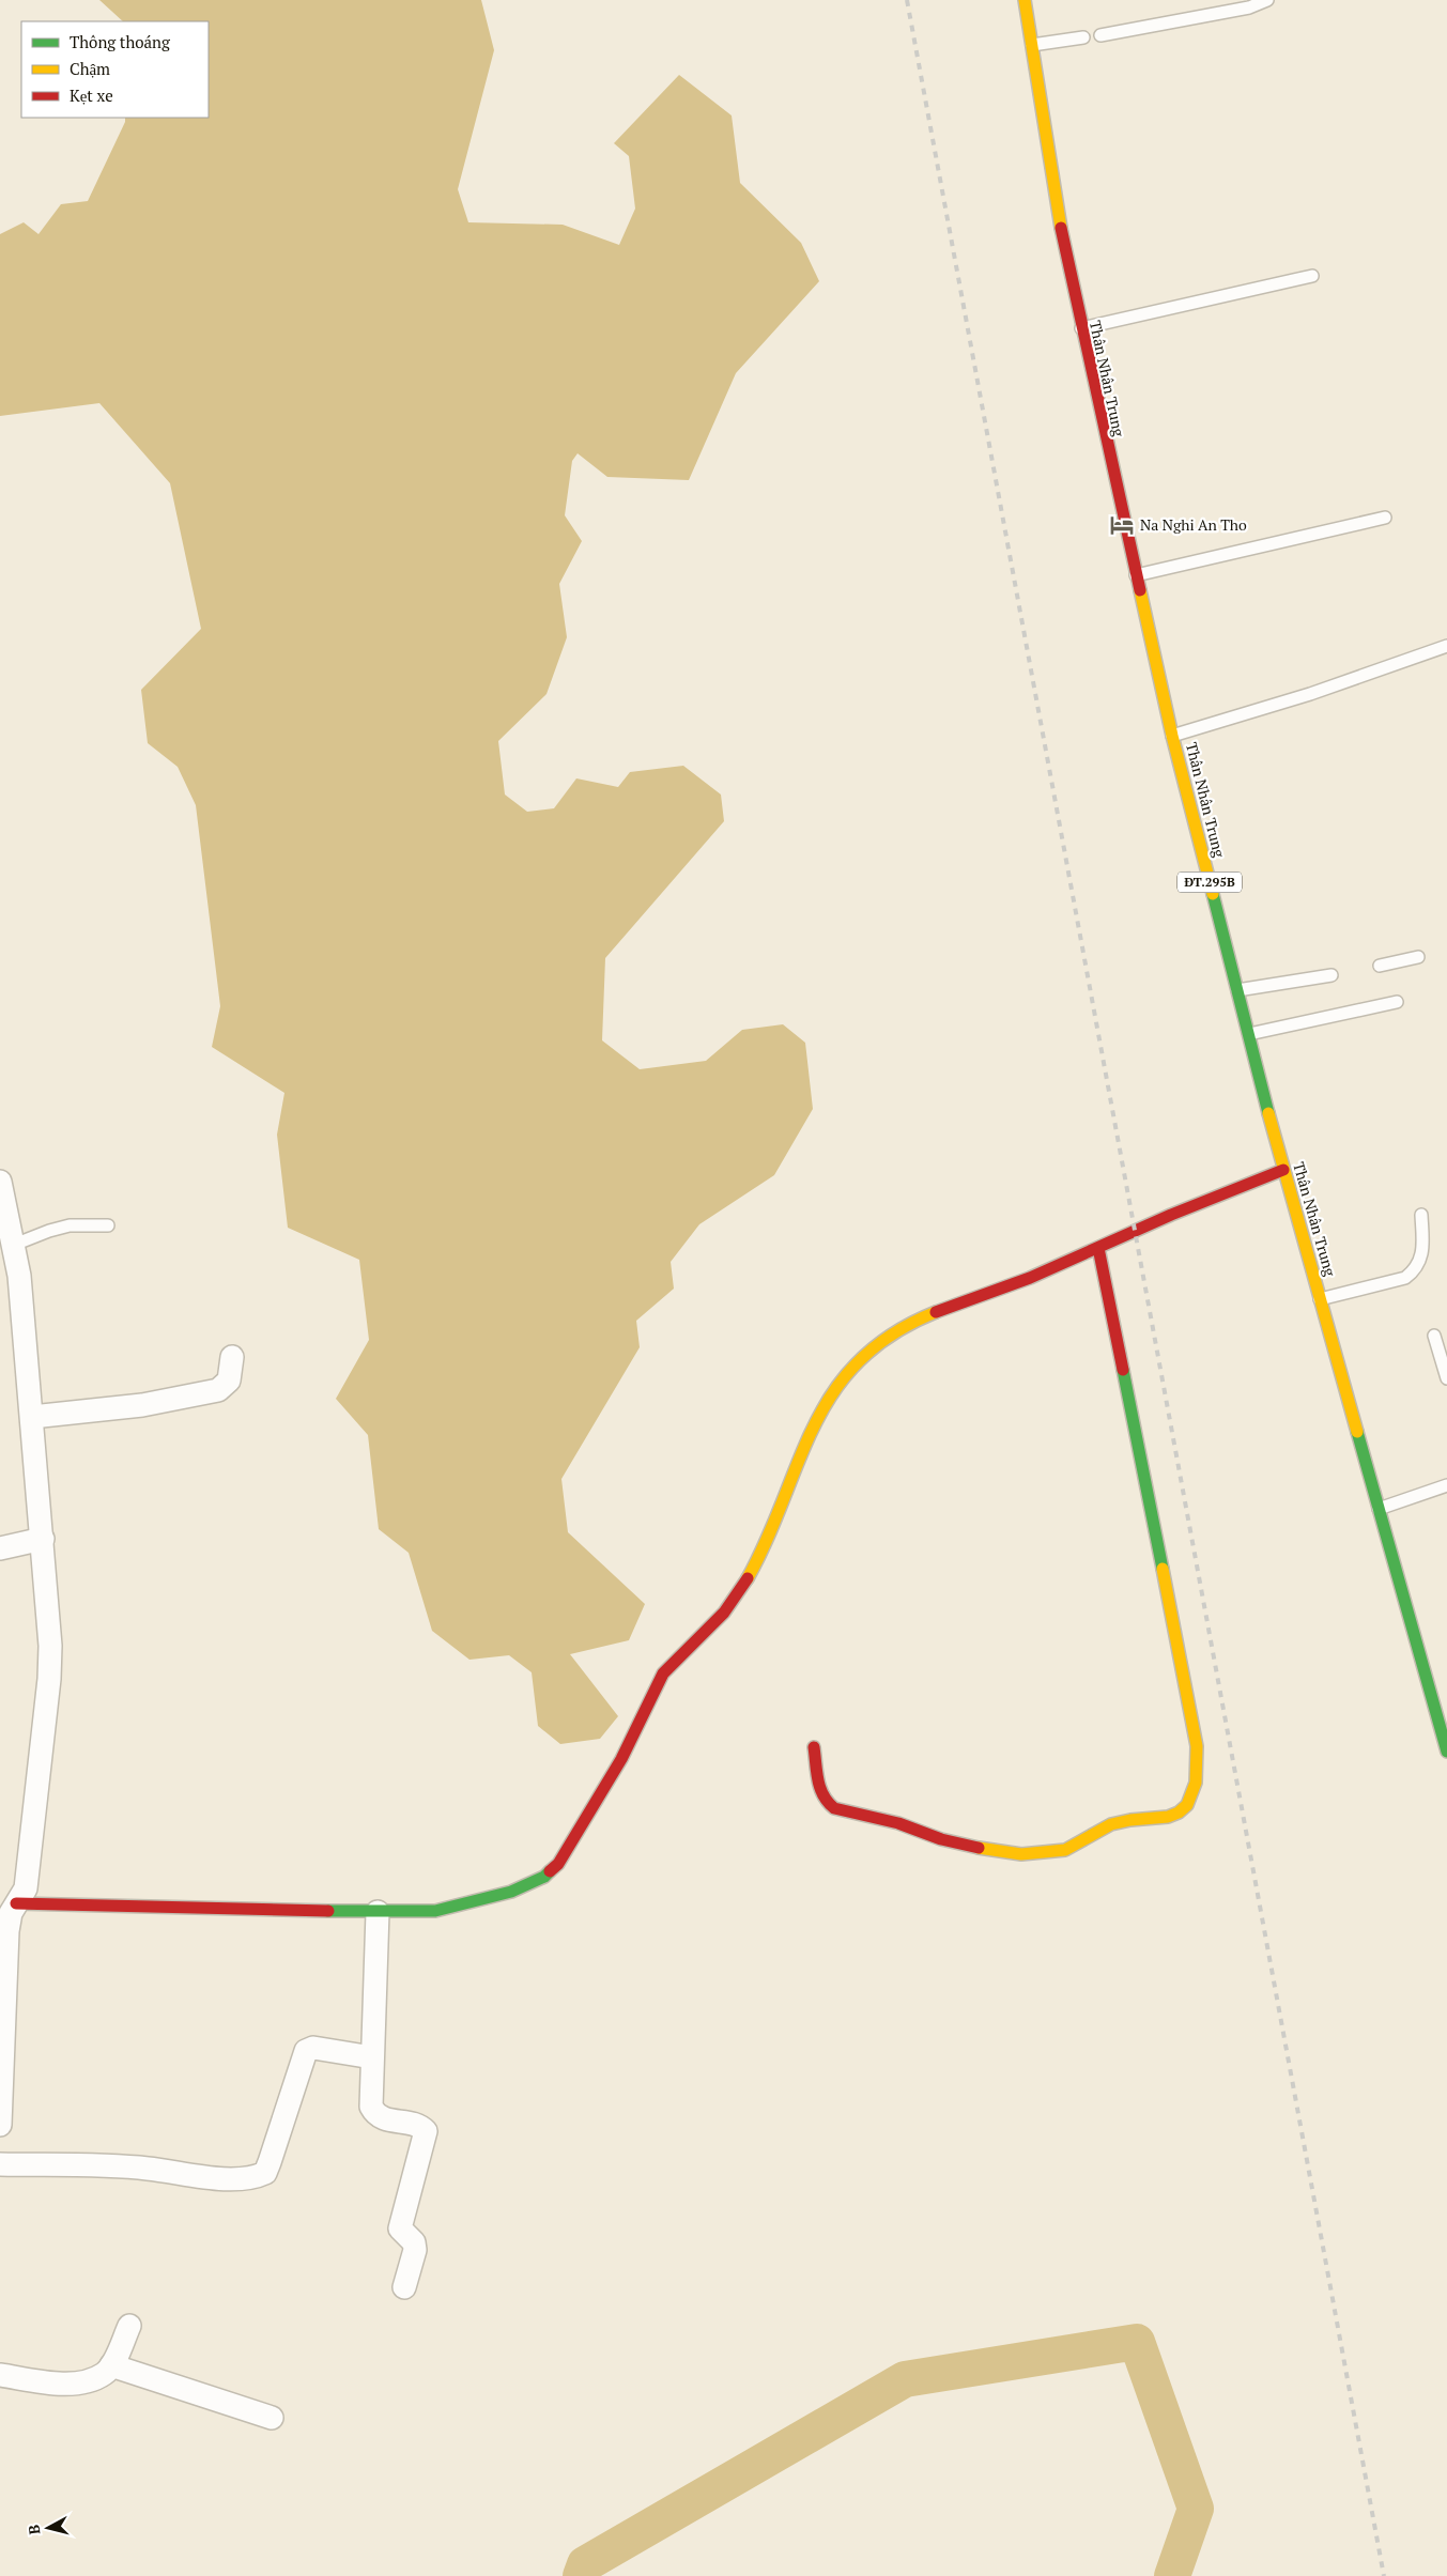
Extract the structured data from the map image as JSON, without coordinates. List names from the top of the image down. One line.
{"streets":{"street":["Thân Nhân Trung","ĐT.295B"]},"places":{"hotel":["Na Nghi An Tho"]},"legend":["Thông thoáng","Chậm","Kẹt xe"],"north":"left"}
